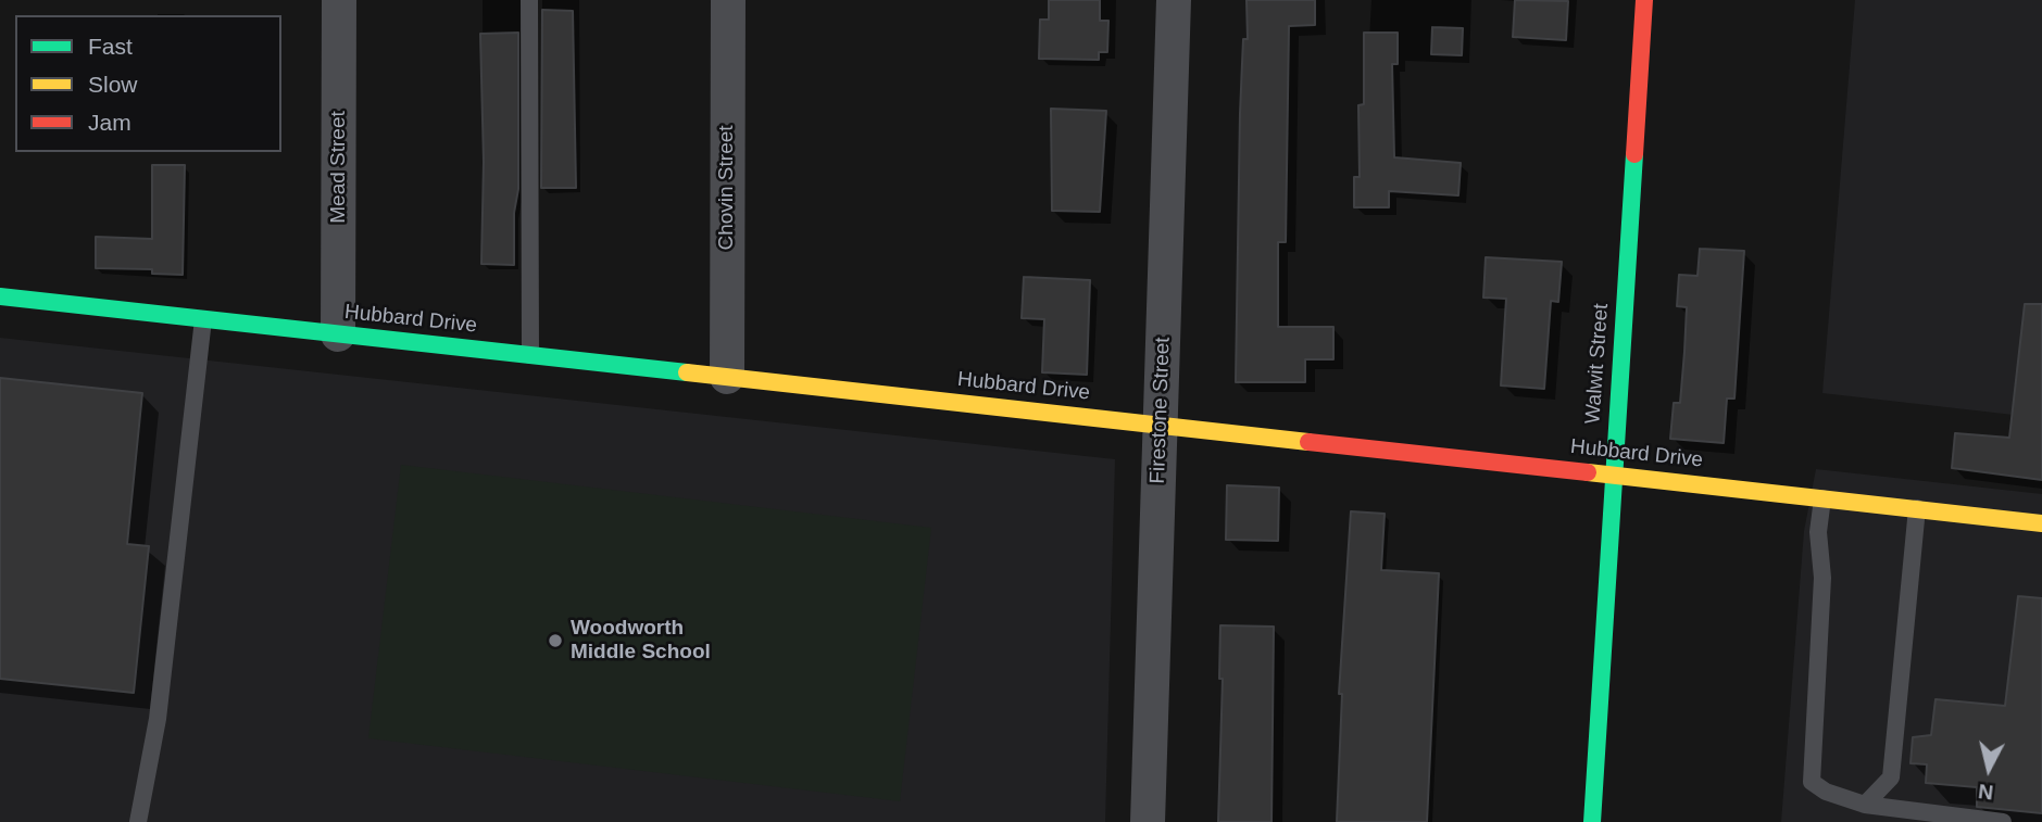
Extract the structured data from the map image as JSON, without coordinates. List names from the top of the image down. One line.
{"streets":{"street":["Mead Street","Chovin Street","Hubbard Drive","Walwit Street","Firestone Street"]},"crossings":[["Mead Street","Hubbard Drive"],["Chovin Street","Hubbard Drive"],["Hubbard Drive","Walwit Street"],["Hubbard Drive","Firestone Street"]],"places":["Woodworth Middle School"],"legend":["Fast","Slow","Jam"],"north":"bottom"}
